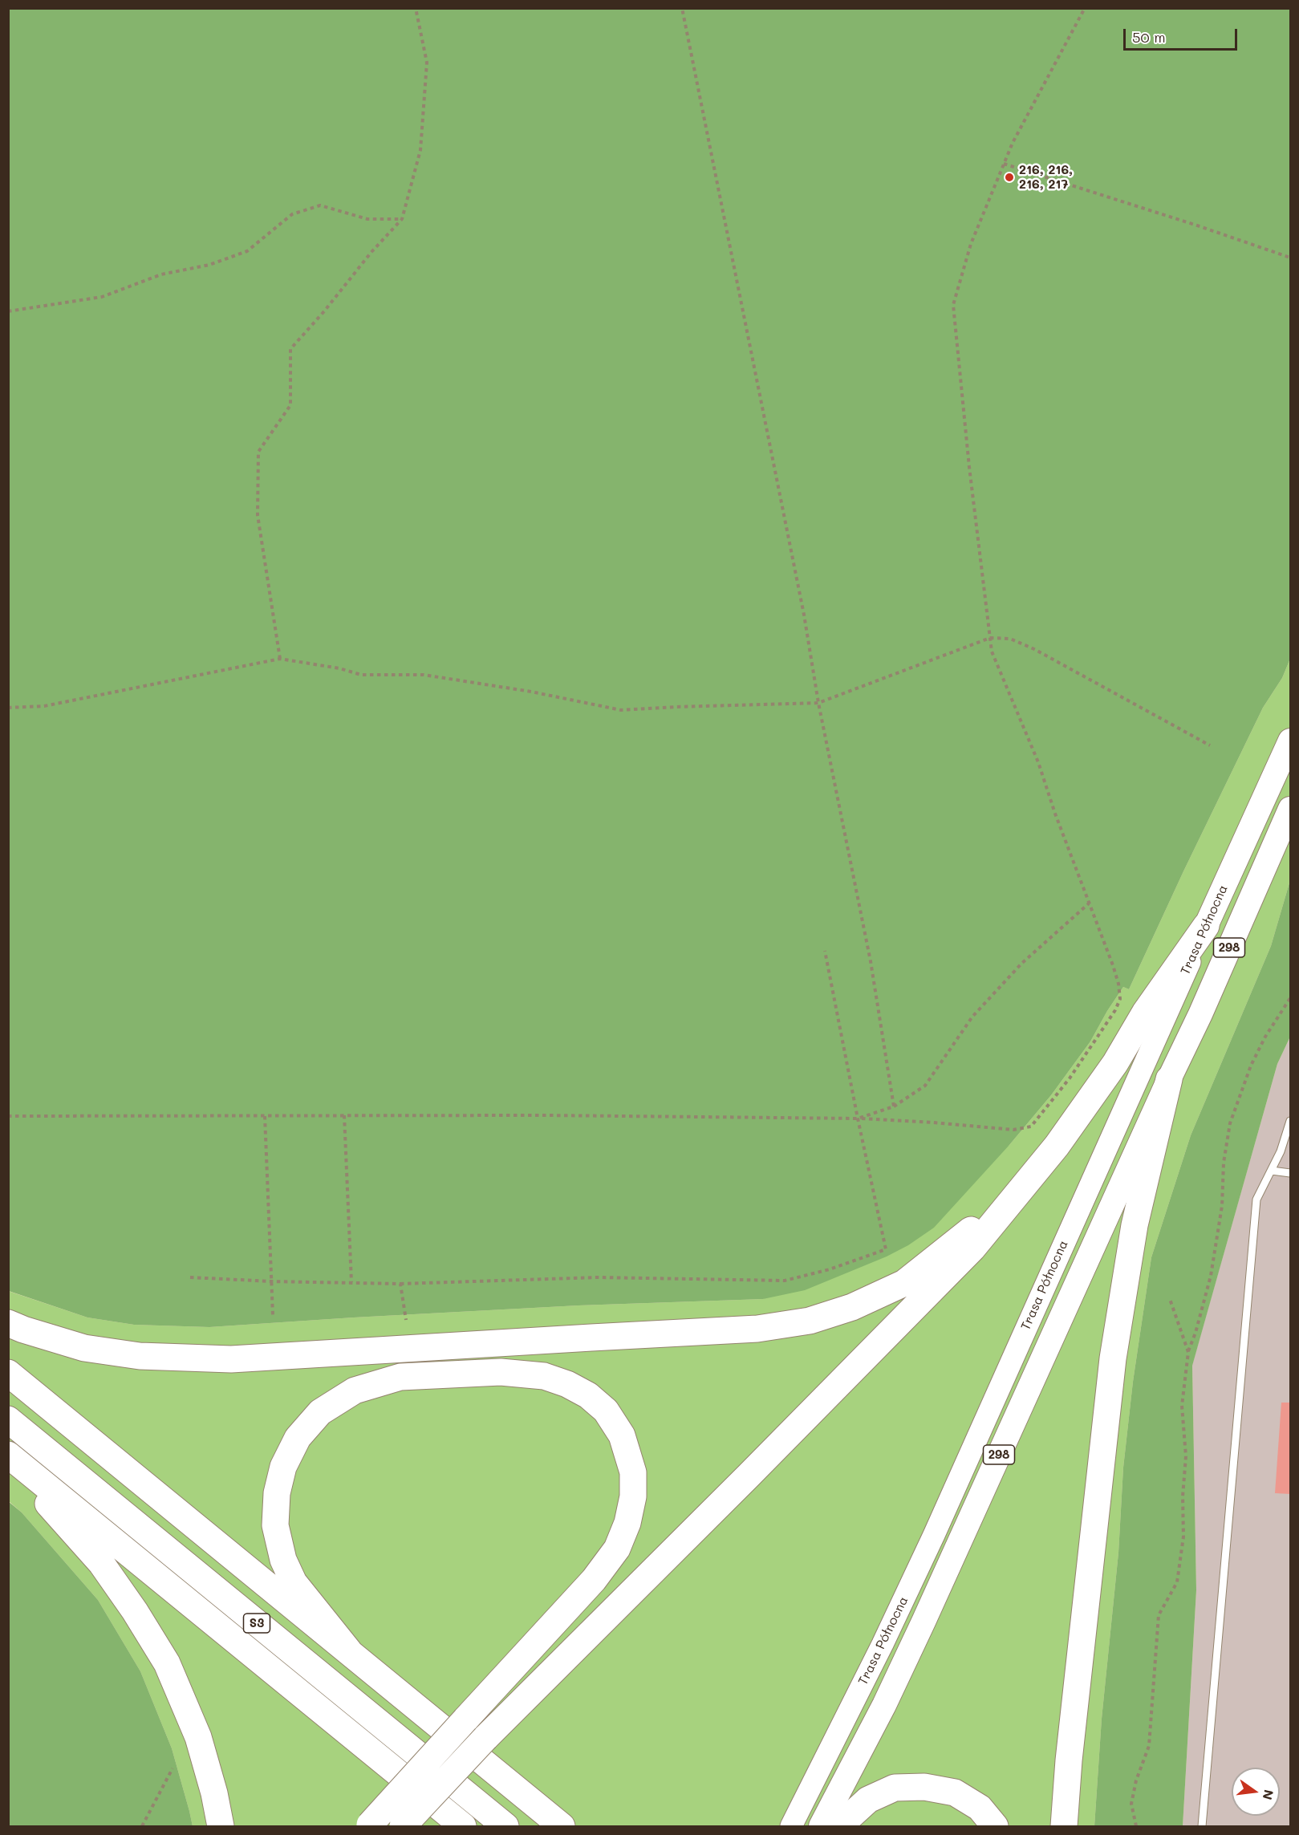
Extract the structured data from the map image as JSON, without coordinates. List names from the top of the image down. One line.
{"streets":{"highway":["S3"],"main road":["Trasa Północna","298"]},"places":["216, 216, 216, 217"],"scale_bar":"50 m","north":"right"}
